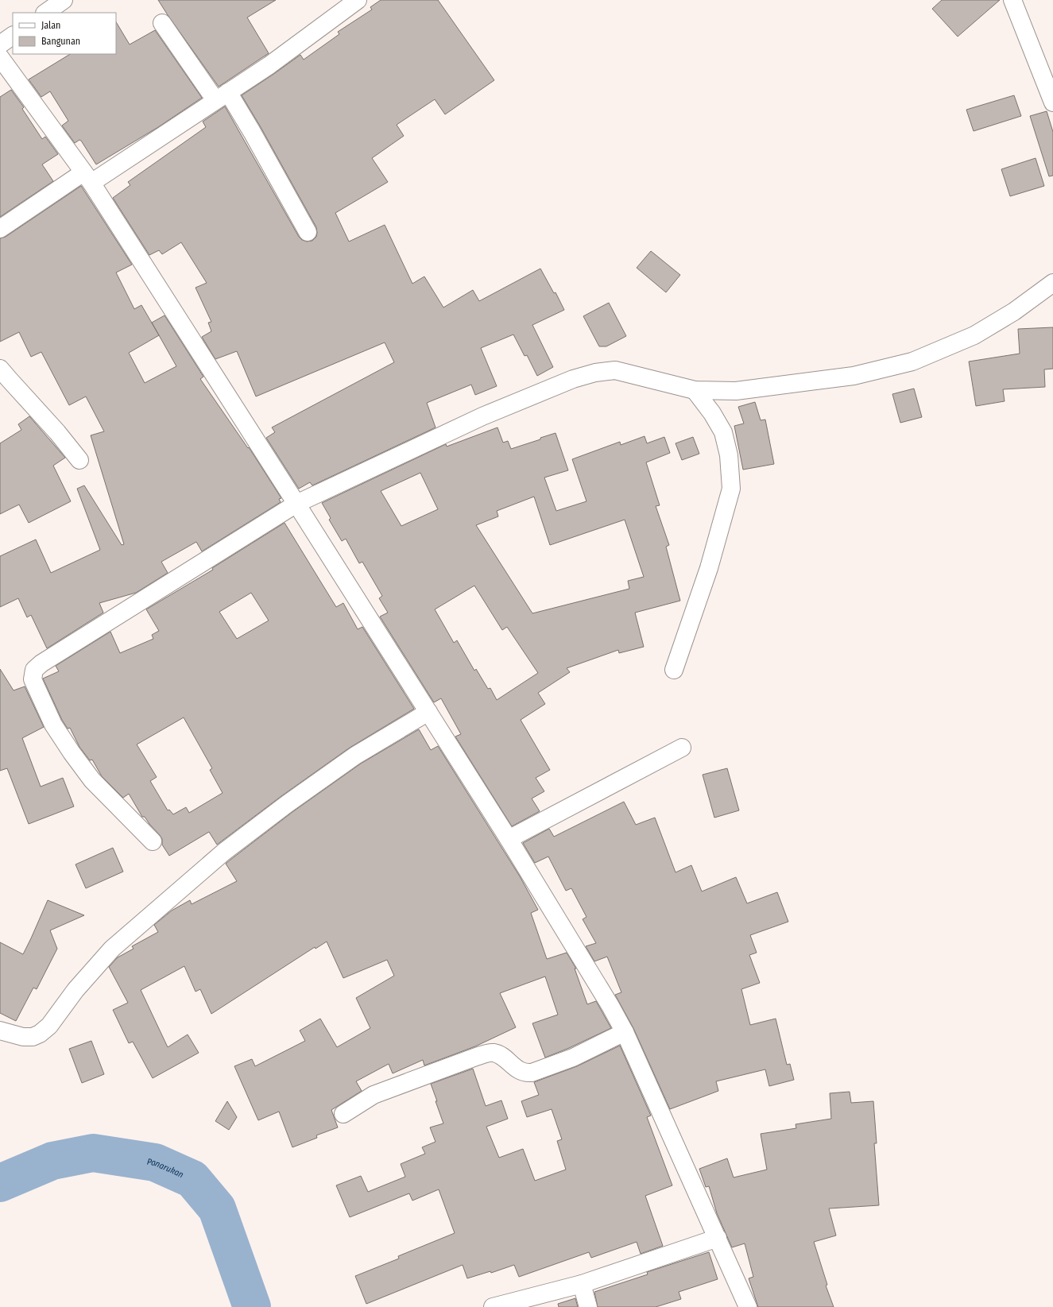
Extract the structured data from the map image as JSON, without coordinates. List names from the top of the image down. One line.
{"water":["Panarukan"],"legend":["Jalan","Bangunan"]}
